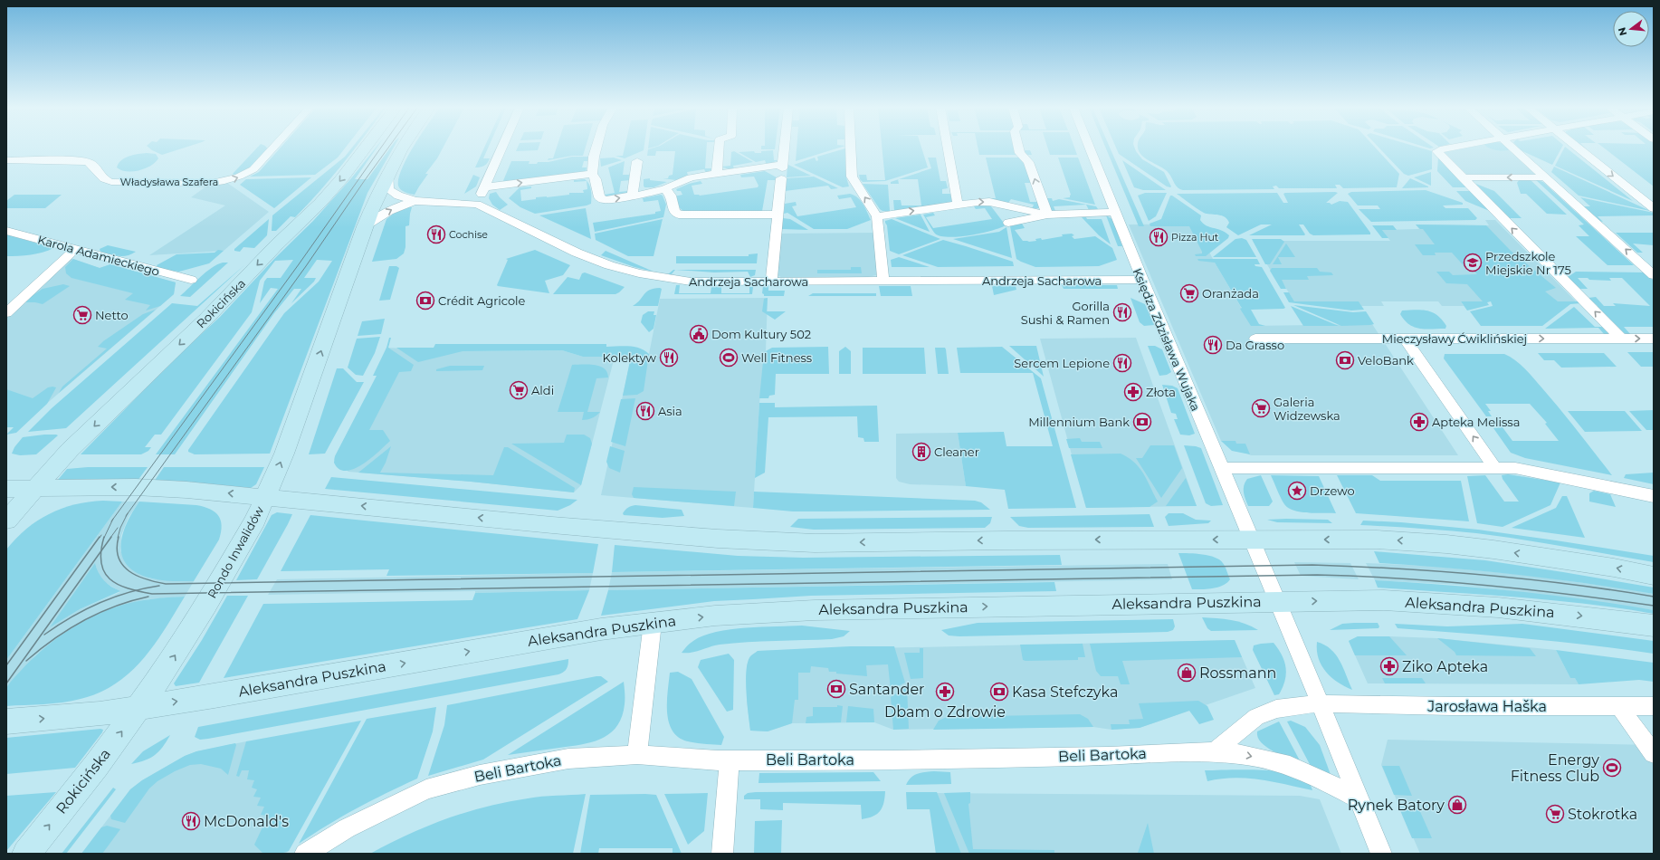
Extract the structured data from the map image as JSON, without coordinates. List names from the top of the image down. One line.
{"streets":{"main road":["Rokicińska","Rondo Inwalidów","Aleksandra Puszkina"],"street":["Władysława Szafera","Karola Adamieckiego","Andrzeja Sacharowa","Mieczysławy Ćwiklińskiej","Księdza Zdzisława Wujaka","Jarosława Haška","Beli Bartoka"]},"crossings":[["Andrzeja Sacharowa","Księdza Zdzisława Wujaka"],["Rokicińska","Rondo Inwalidów"],["Rokicińska","Aleksandra Puszkina"],["Księdza Zdzisława Wujaka","Aleksandra Puszkina"],["Księdza Zdzisława Wujaka","Jarosława Haška"],["Księdza Zdzisława Wujaka","Beli Bartoka"],["Rondo Inwalidów","Aleksandra Puszkina"]],"one_way":["Władysława Szafera"],"places":{"restaurant":["Cochise","Pizza Hut","Gorilla Sushi & Ramen","Da Grasso","Kolektyw","Sercem Lepione","Asia","McDonald's"],"school or university":["Przedszkole Miejskie Nr 175"],"supermarket":["Oranżada","Netto","Aldi","Galeria Widzewska","Stokrotka"],"bank":["Crédit Agricole","VeloBank","Millennium Bank","Santander","Kasa Stefczyka"],"public building":["Dom Kultury 502"],"sports":["Well Fitness","Energy Fitness Club"],"pharmacy":["Złota","Apteka Melissa","Ziko Apteka","Dbam o Zdrowie"],"building":["Cleaner"],"place":["Drzewo"],"shop":["Rossmann","Rynek Batory"]},"north":"left"}
